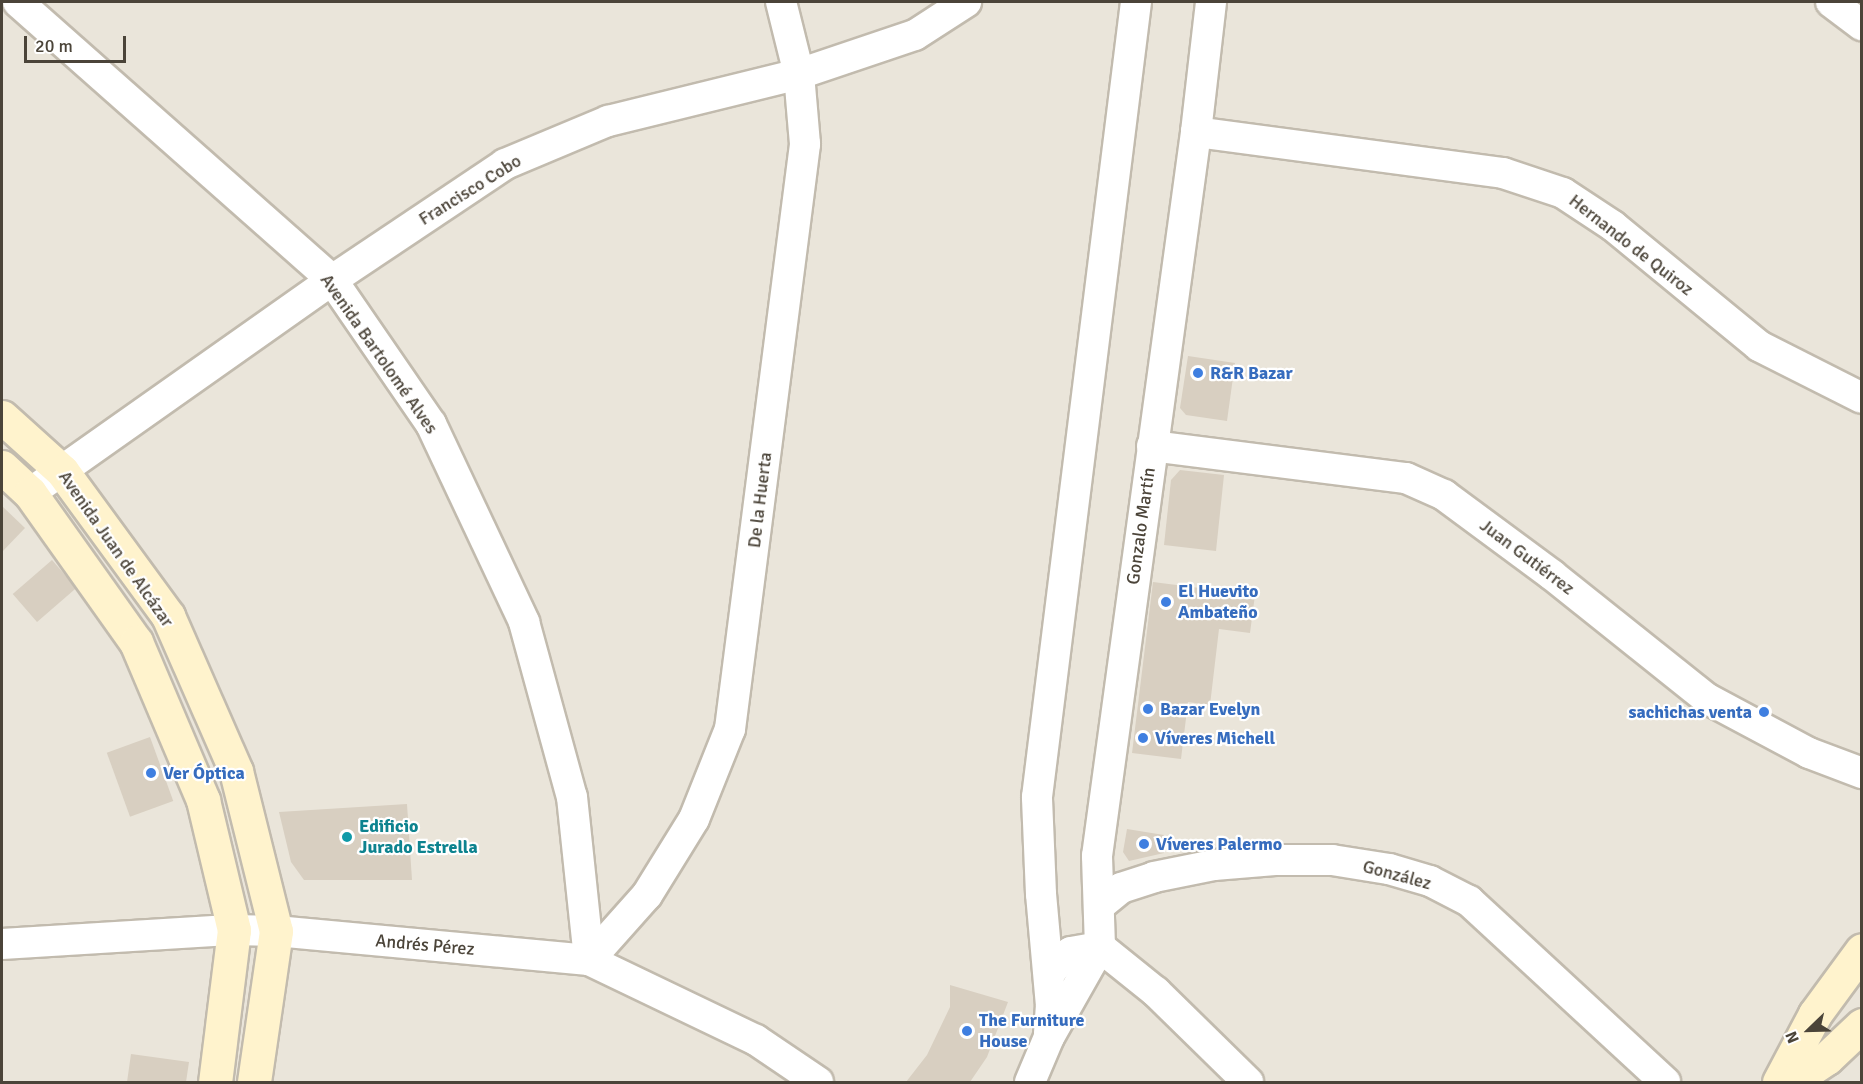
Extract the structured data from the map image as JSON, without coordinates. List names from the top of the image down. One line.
{"streets":{"street":["Francisco Cobo","Hernando de Quiroz","Avenida Bartolomé Alves","De la Huerta","Gonzalo Martín","Avenida Juan de Alcázar","Juan Gutiérrez","González","Andrés Pérez"]},"crossings":[["Francisco Cobo","Avenida Bartolomé Alves"],["Francisco Cobo","De la Huerta"],["Francisco Cobo","Avenida Juan de Alcázar"],["Hernando de Quiroz","Gonzalo Martín"],["Avenida Bartolomé Alves","De la Huerta"],["Avenida Bartolomé Alves","Andrés Pérez"],["De la Huerta","Andrés Pérez"],["Gonzalo Martín","Juan Gutiérrez"],["Gonzalo Martín","González"],["Avenida Juan de Alcázar","Andrés Pérez"]],"places":["R&R Bazar","El Huevito Ambateño","Bazar Evelyn","sachichas venta","Víveres Michell","Ver Óptica","Edificio Jurado Estrella","Víveres Palermo","The Furniture House"],"scale_bar":"20 m","north":"bottom left"}
